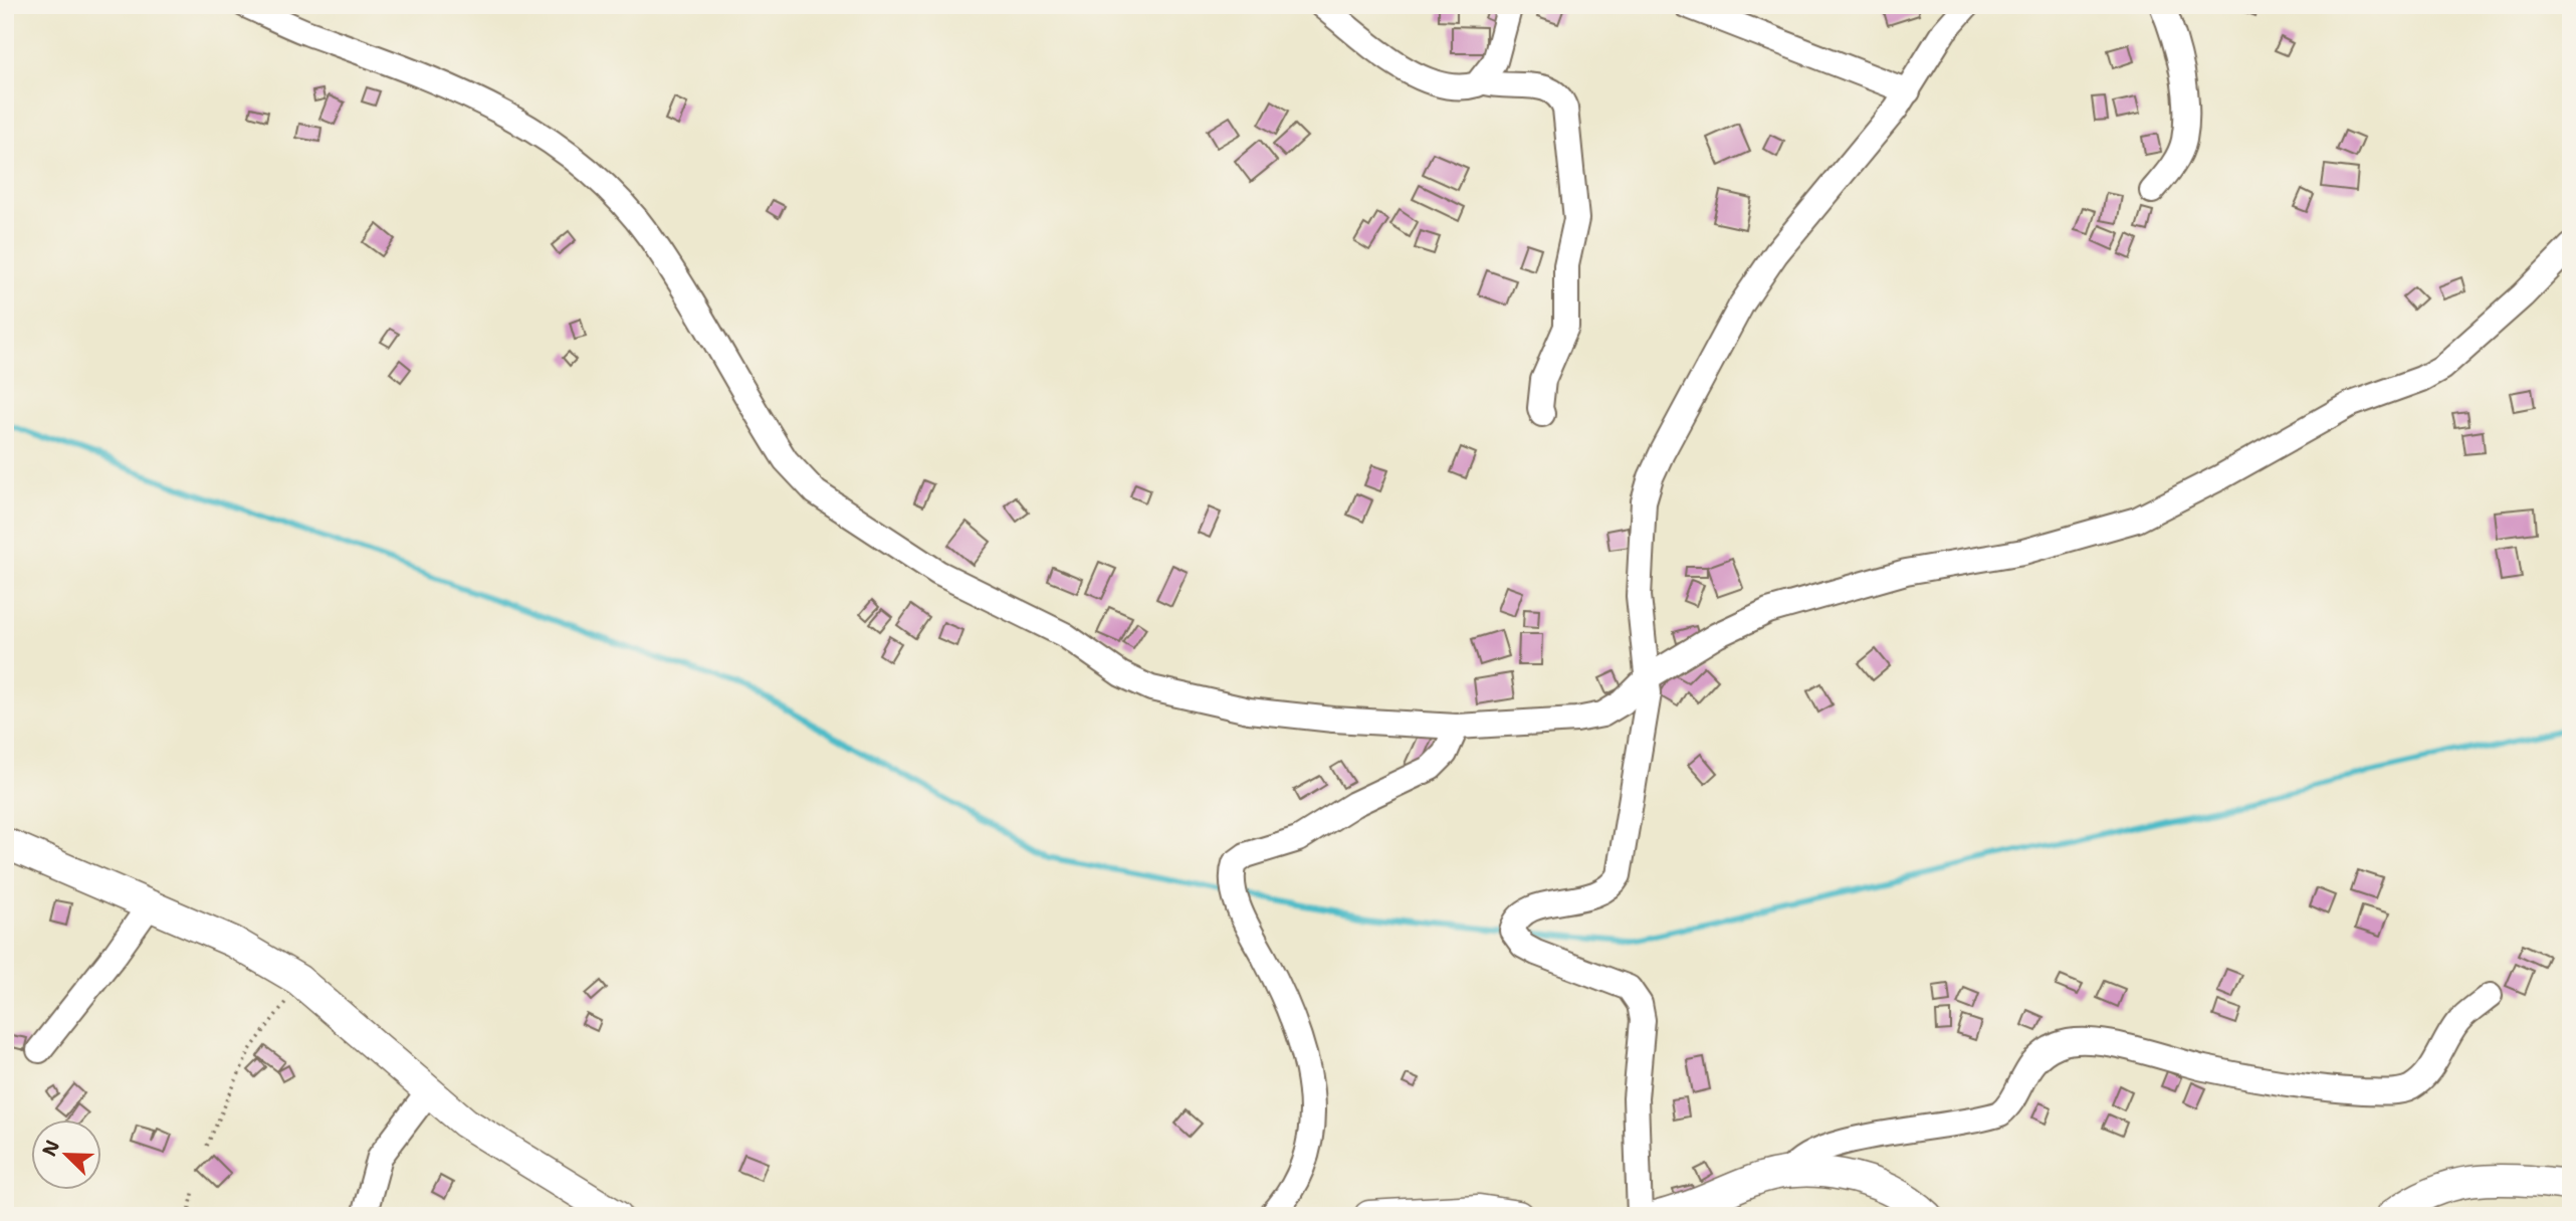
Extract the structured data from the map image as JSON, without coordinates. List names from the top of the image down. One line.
{"north":"top left"}
